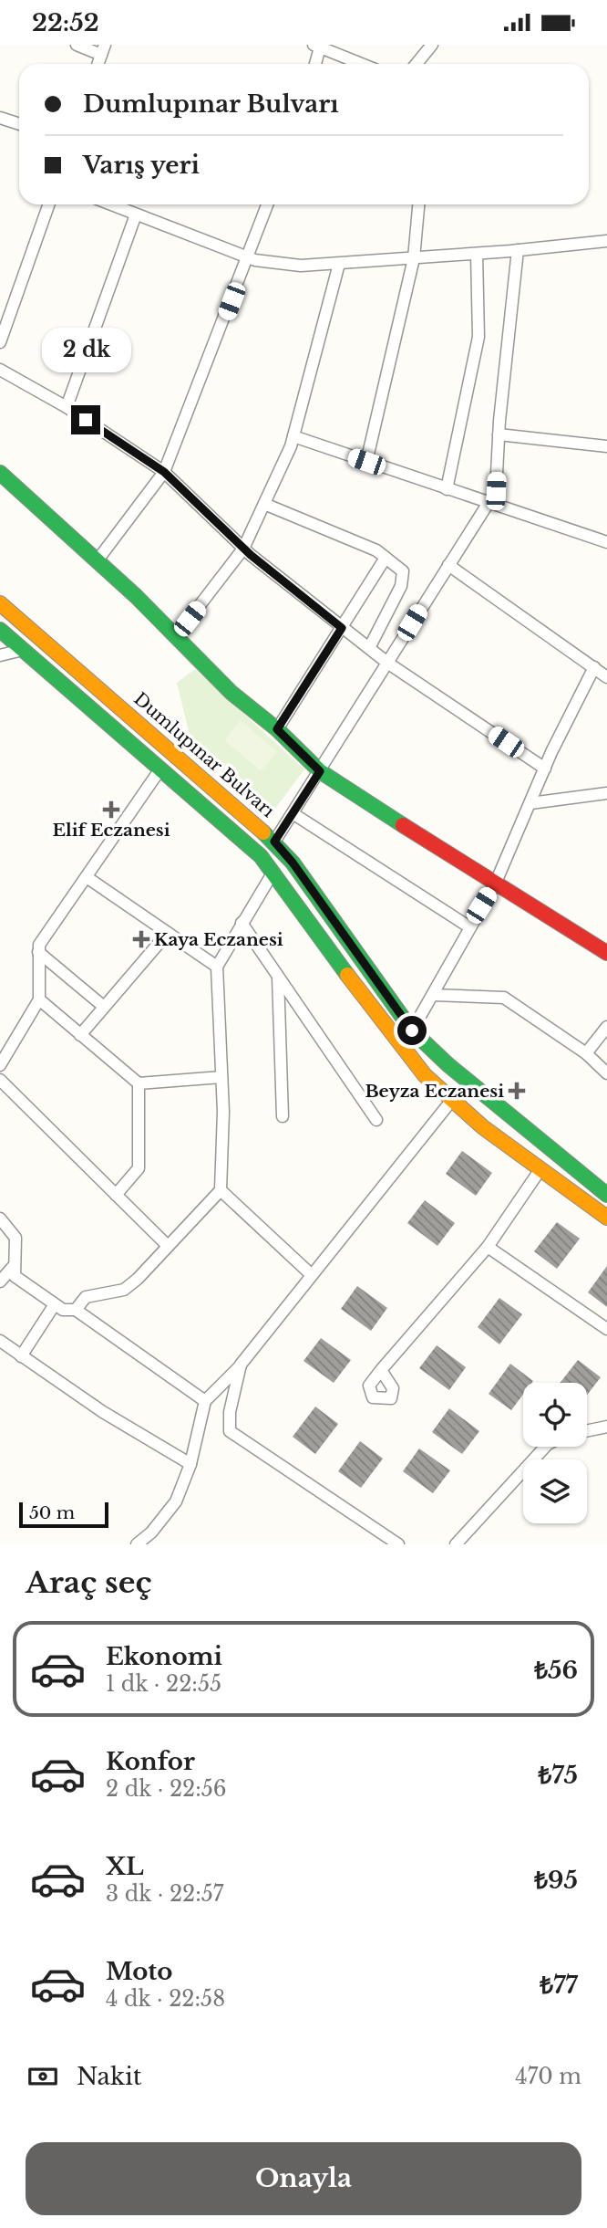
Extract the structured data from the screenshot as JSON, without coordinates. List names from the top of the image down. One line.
{"streets":{"main road":["Dumlupınar Bulvarı"]},"places":{"health":["Elif Eczanesi","Kaya Eczanesi","Beyza Eczanesi"]},"scale_bar":"50 m","page":{"status":"22:52","banner":["Dumlupınar Bulvarı","Varış yeri"],"bubble":"2 dk","scale":"50 m","heading":"Araç seç","list":[{"name":"Ekonomi","note":"1 dk · 22:55","value":"₺56"},{"name":"Konfor","note":"2 dk · 22:56","value":"₺75"},{"name":"XL","note":"3 dk · 22:57","value":"₺95"},{"name":"Moto","note":"4 dk · 22:58","value":"₺77"}],"pay":["Nakit","470 m"],"buttons":"Onayla"}}
